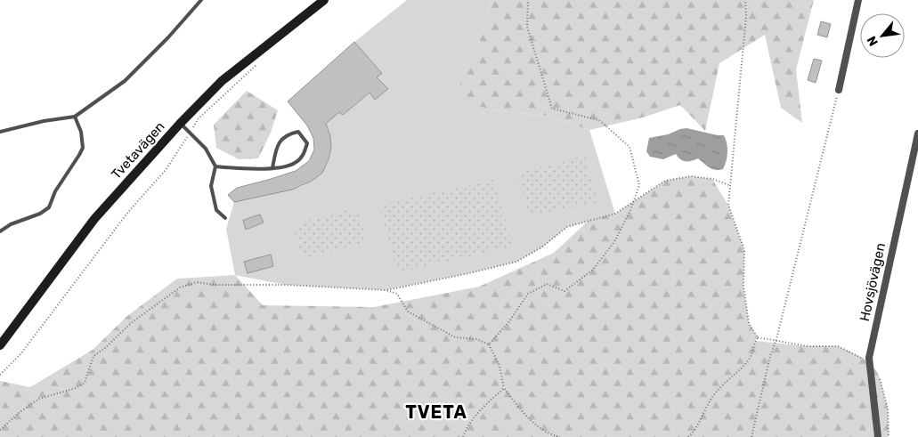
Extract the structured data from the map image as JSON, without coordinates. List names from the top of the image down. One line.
{"streets":{"main road":["Tvetavägen"],"street":["Hovsjövägen"]},"districts":["TVETA"],"north":"bottom left"}
